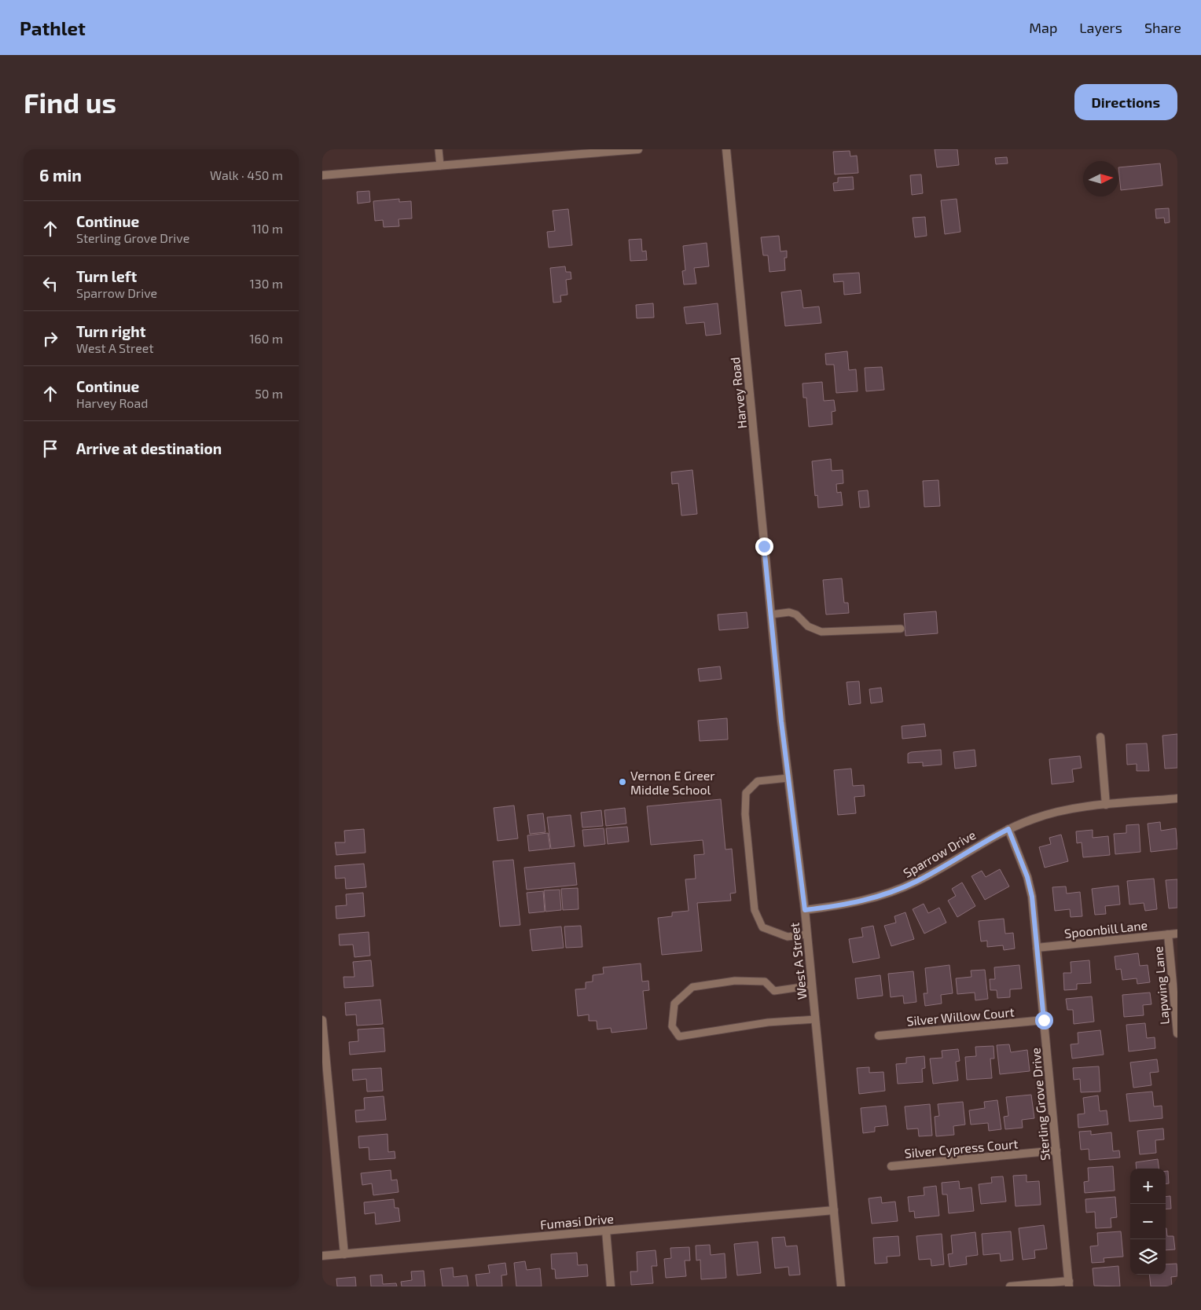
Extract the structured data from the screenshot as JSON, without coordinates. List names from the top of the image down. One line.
{"streets":{"street":["Harvey Road","Sparrow Drive","Spoonbill Lane","West A Street","Lapwing Lane","Silver Willow Court","Sterling Grove Drive","Silver Cypress Court","Fumasi Drive"]},"crossings":[["Harvey Road","West A Street"],["Sparrow Drive","West A Street"],["Sparrow Drive","Sterling Grove Drive"],["Spoonbill Lane","Lapwing Lane"],["Spoonbill Lane","Sterling Grove Drive"],["West A Street","Fumasi Drive"],["Silver Willow Court","Sterling Grove Drive"],["Sterling Grove Drive","Silver Cypress Court"]],"places":["Vernon E Greer Middle School"],"north":"right","page":{"header":"Pathlet","nav":["Map","Layers","Share"],"buttons":"Directions","title":"Find us","heading":["6 min","Walk · 450 m"],"list":[["Continue","Sterling Grove Drive","110 m"],["Turn left","Sparrow Drive","130 m"],["Turn right","West A Street","160 m"],["Continue","Harvey Road","50 m"],"Arrive at destination"],"map_buttons":["+","−"]}}
